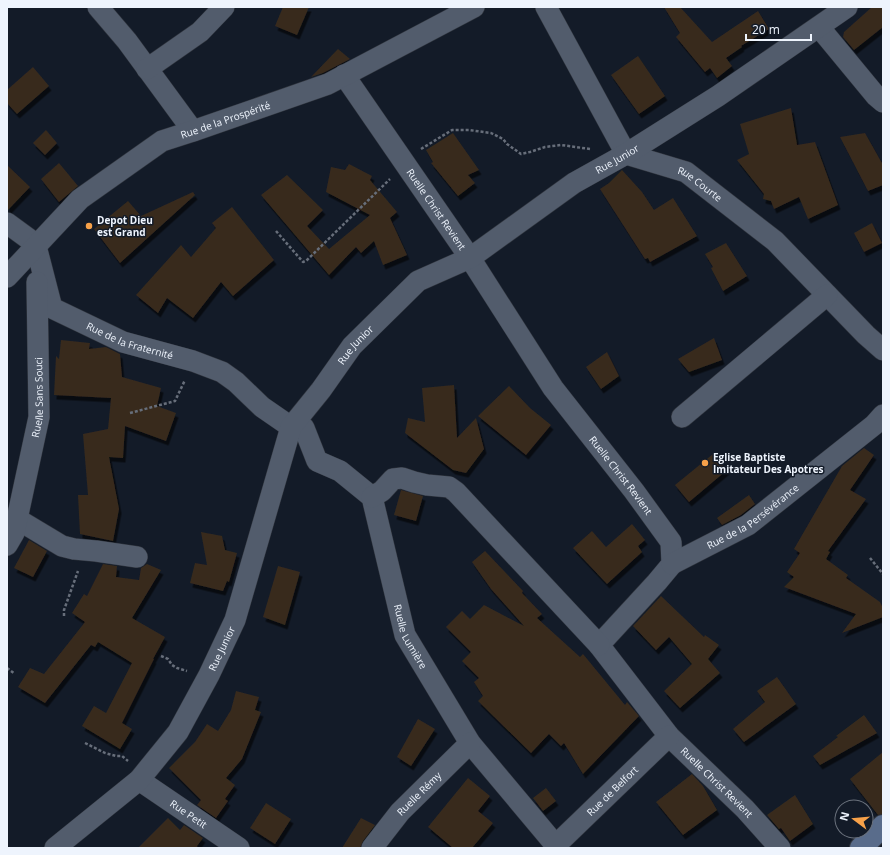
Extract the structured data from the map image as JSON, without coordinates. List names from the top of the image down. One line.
{"streets":{"street":["Rue de la Prospérité","Rue Junior","Rue Courte","Ruelle Christ Revient","Rue de la Fraternité","Ruelle Sans Souci","Rue de la Persévérance","Ruelle Lumière","Rue de Belfort","Ruelle Rémy","Rue Petit"]},"crossings":[["Rue de la Prospérité","Ruelle Christ Revient"],["Rue de la Prospérité","Rue de la Fraternité"],["Rue de la Prospérité","Ruelle Sans Souci"],["Rue Junior","Rue Courte"],["Rue Junior","Ruelle Christ Revient"],["Rue Junior","Rue de la Fraternité"],["Rue Junior","Rue Petit"],["Ruelle Christ Revient","Rue de la Persévérance"],["Ruelle Christ Revient","Ruelle Lumière"],["Ruelle Christ Revient","Rue de Belfort"],["Rue de la Fraternité","Ruelle Sans Souci"],["Ruelle Lumière","Rue de Belfort"],["Ruelle Lumière","Ruelle Rémy"]],"places":["Depot Dieu est Grand","Eglise Baptiste Imitateur Des Apotres"],"scale_bar":"20 m","north":"left"}
